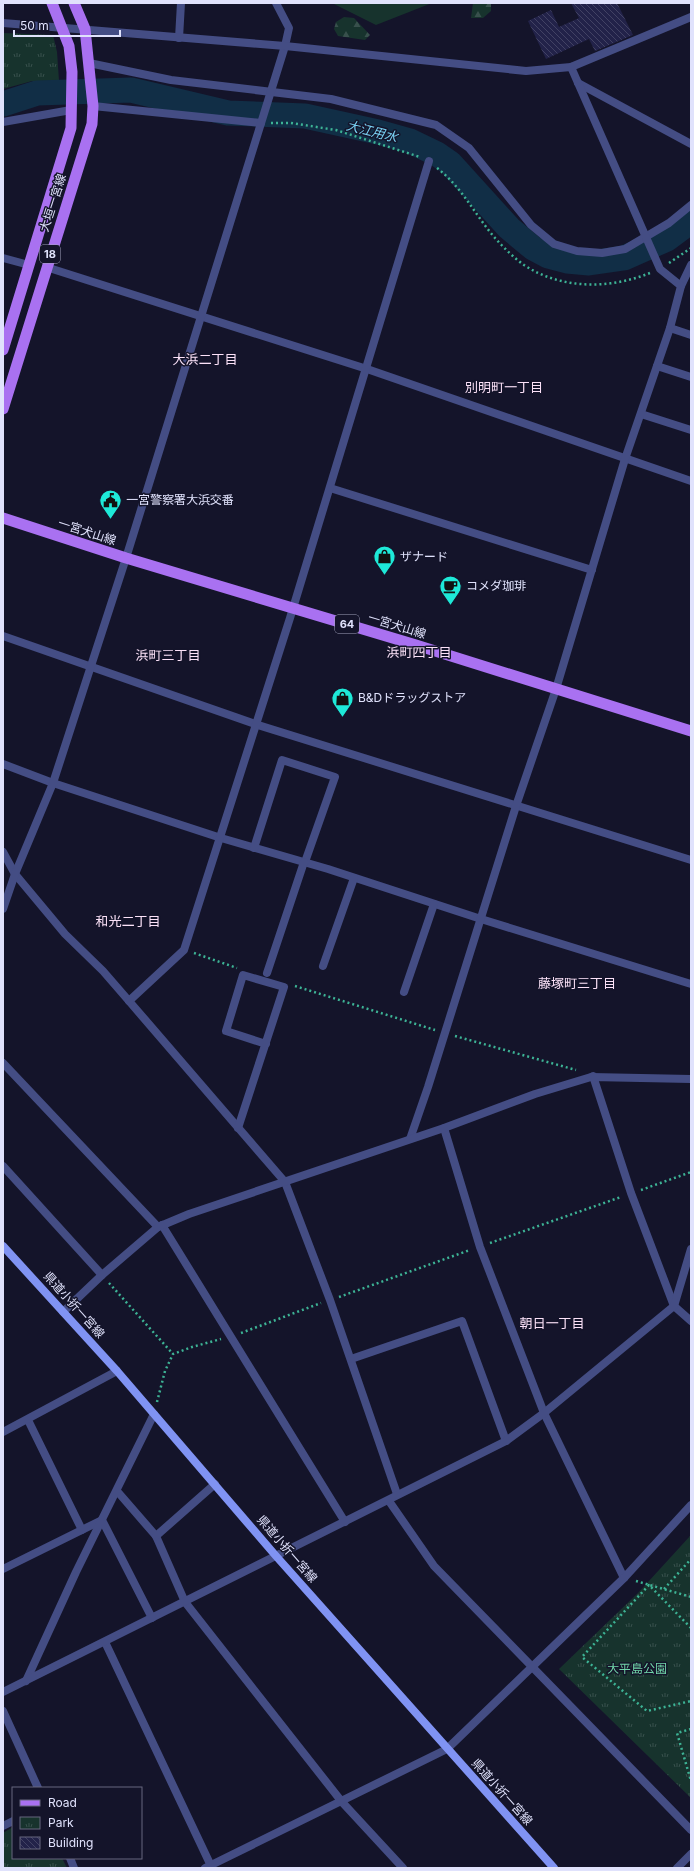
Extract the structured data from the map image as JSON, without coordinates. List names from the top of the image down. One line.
{"streets":{"main road":["大垣一宮線","18","一宮犬山線","64","県道小折一宮線"]},"districts":["大浜二丁目","別明町一丁目","浜町四丁目","浜町三丁目","和光二丁目","藤塚町三丁目","朝日一丁目"],"water":["大江用水"],"parks":["大平島公園"],"places":{"public building":["一宮警察署大浜交番"],"shop":["ザナード","B&Dドラッグストア"],"cafe":["コメダ珈琲"]},"legend":["Road","Park","Building"],"scale_bar":"50 m"}
